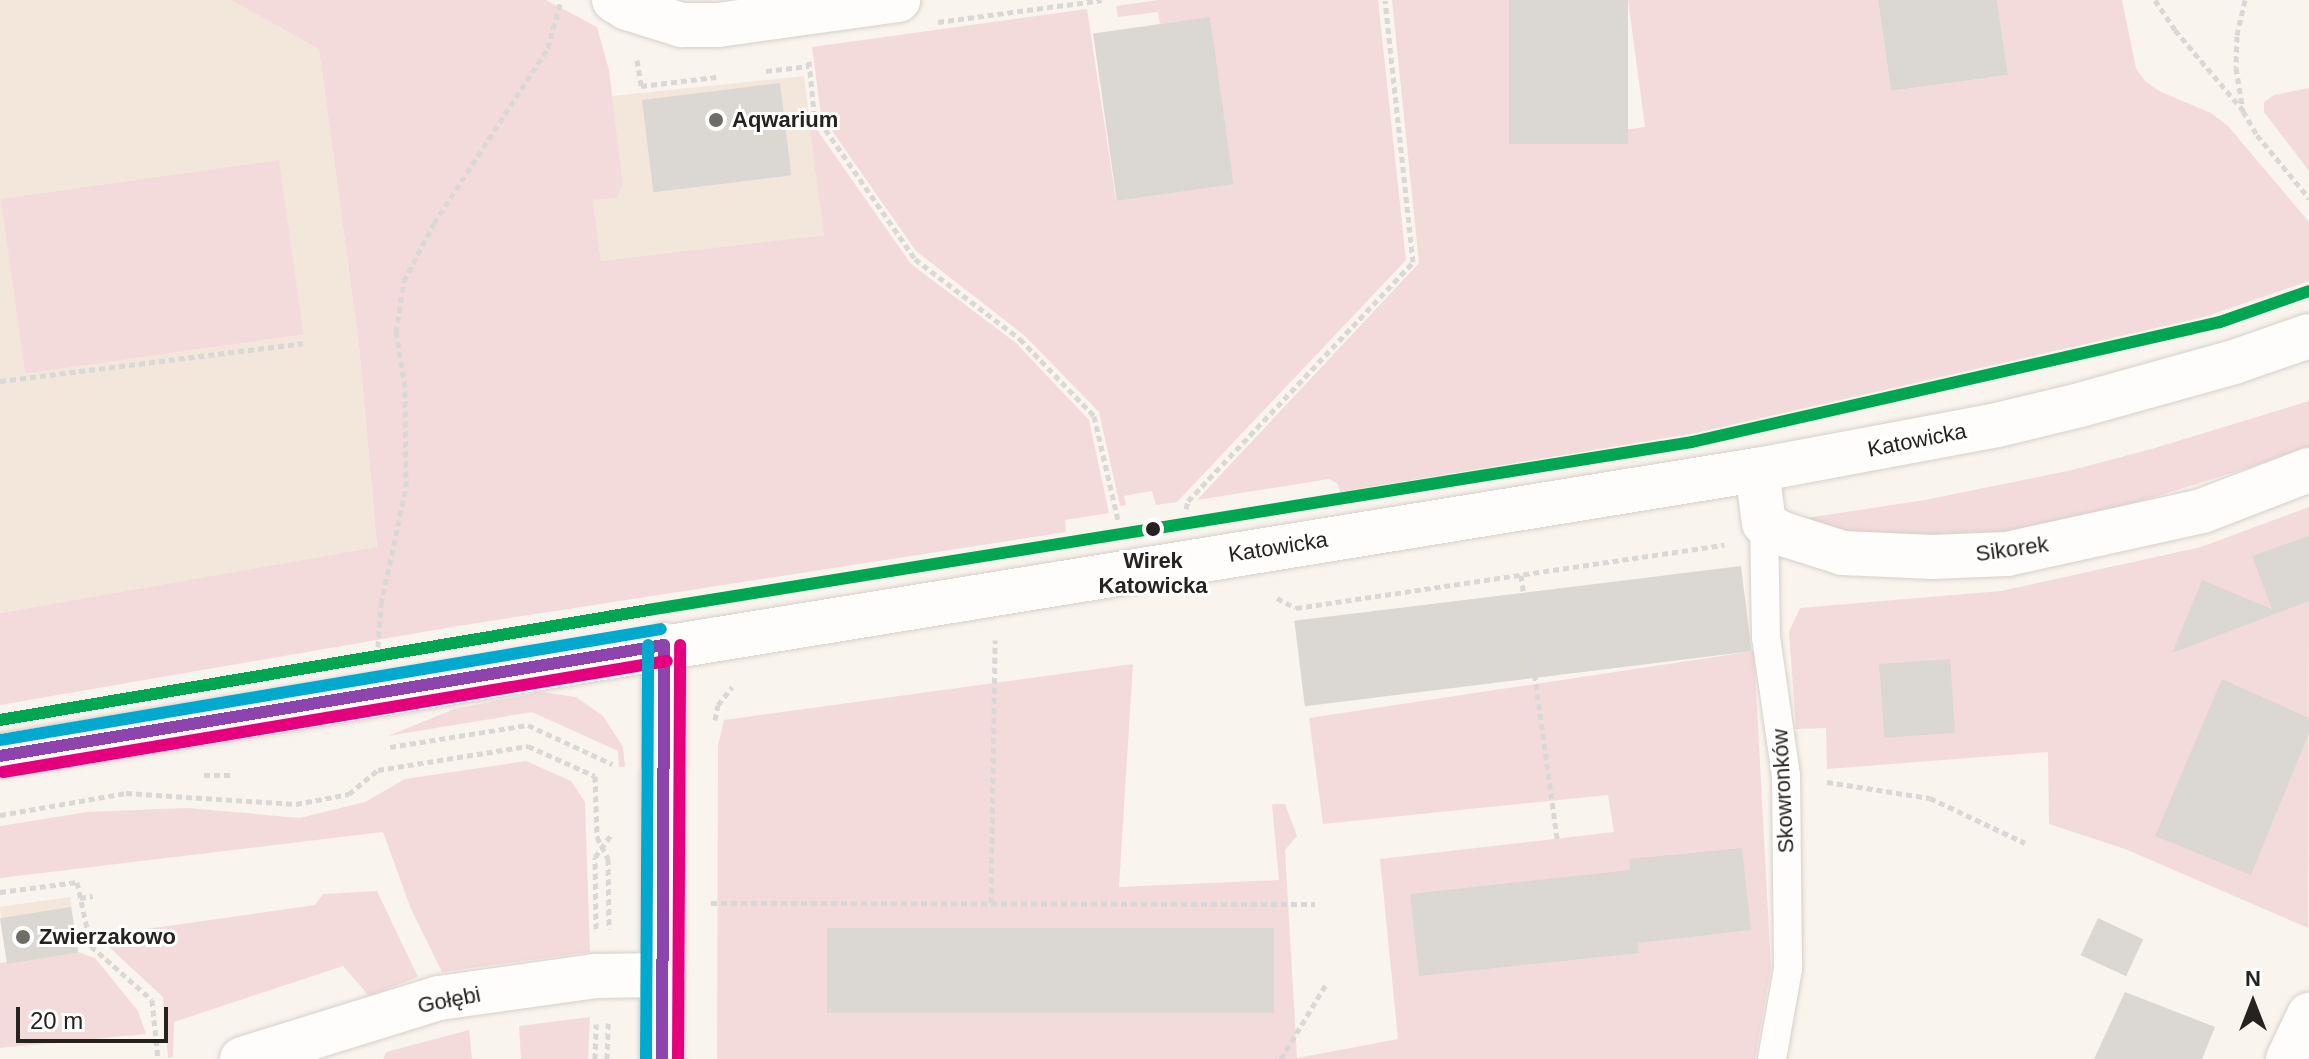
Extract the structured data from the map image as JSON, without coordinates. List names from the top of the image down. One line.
{"streets":{"street":["Katowicka","Sikorek","Gołębi"],"lane":["Skowronków"]},"crossings":[["Sikorek","Skowronków"]],"places":["Aqwarium","Wirek Katowicka","Zwierzakowo"],"scale_bar":"20 m","north":"top"}
